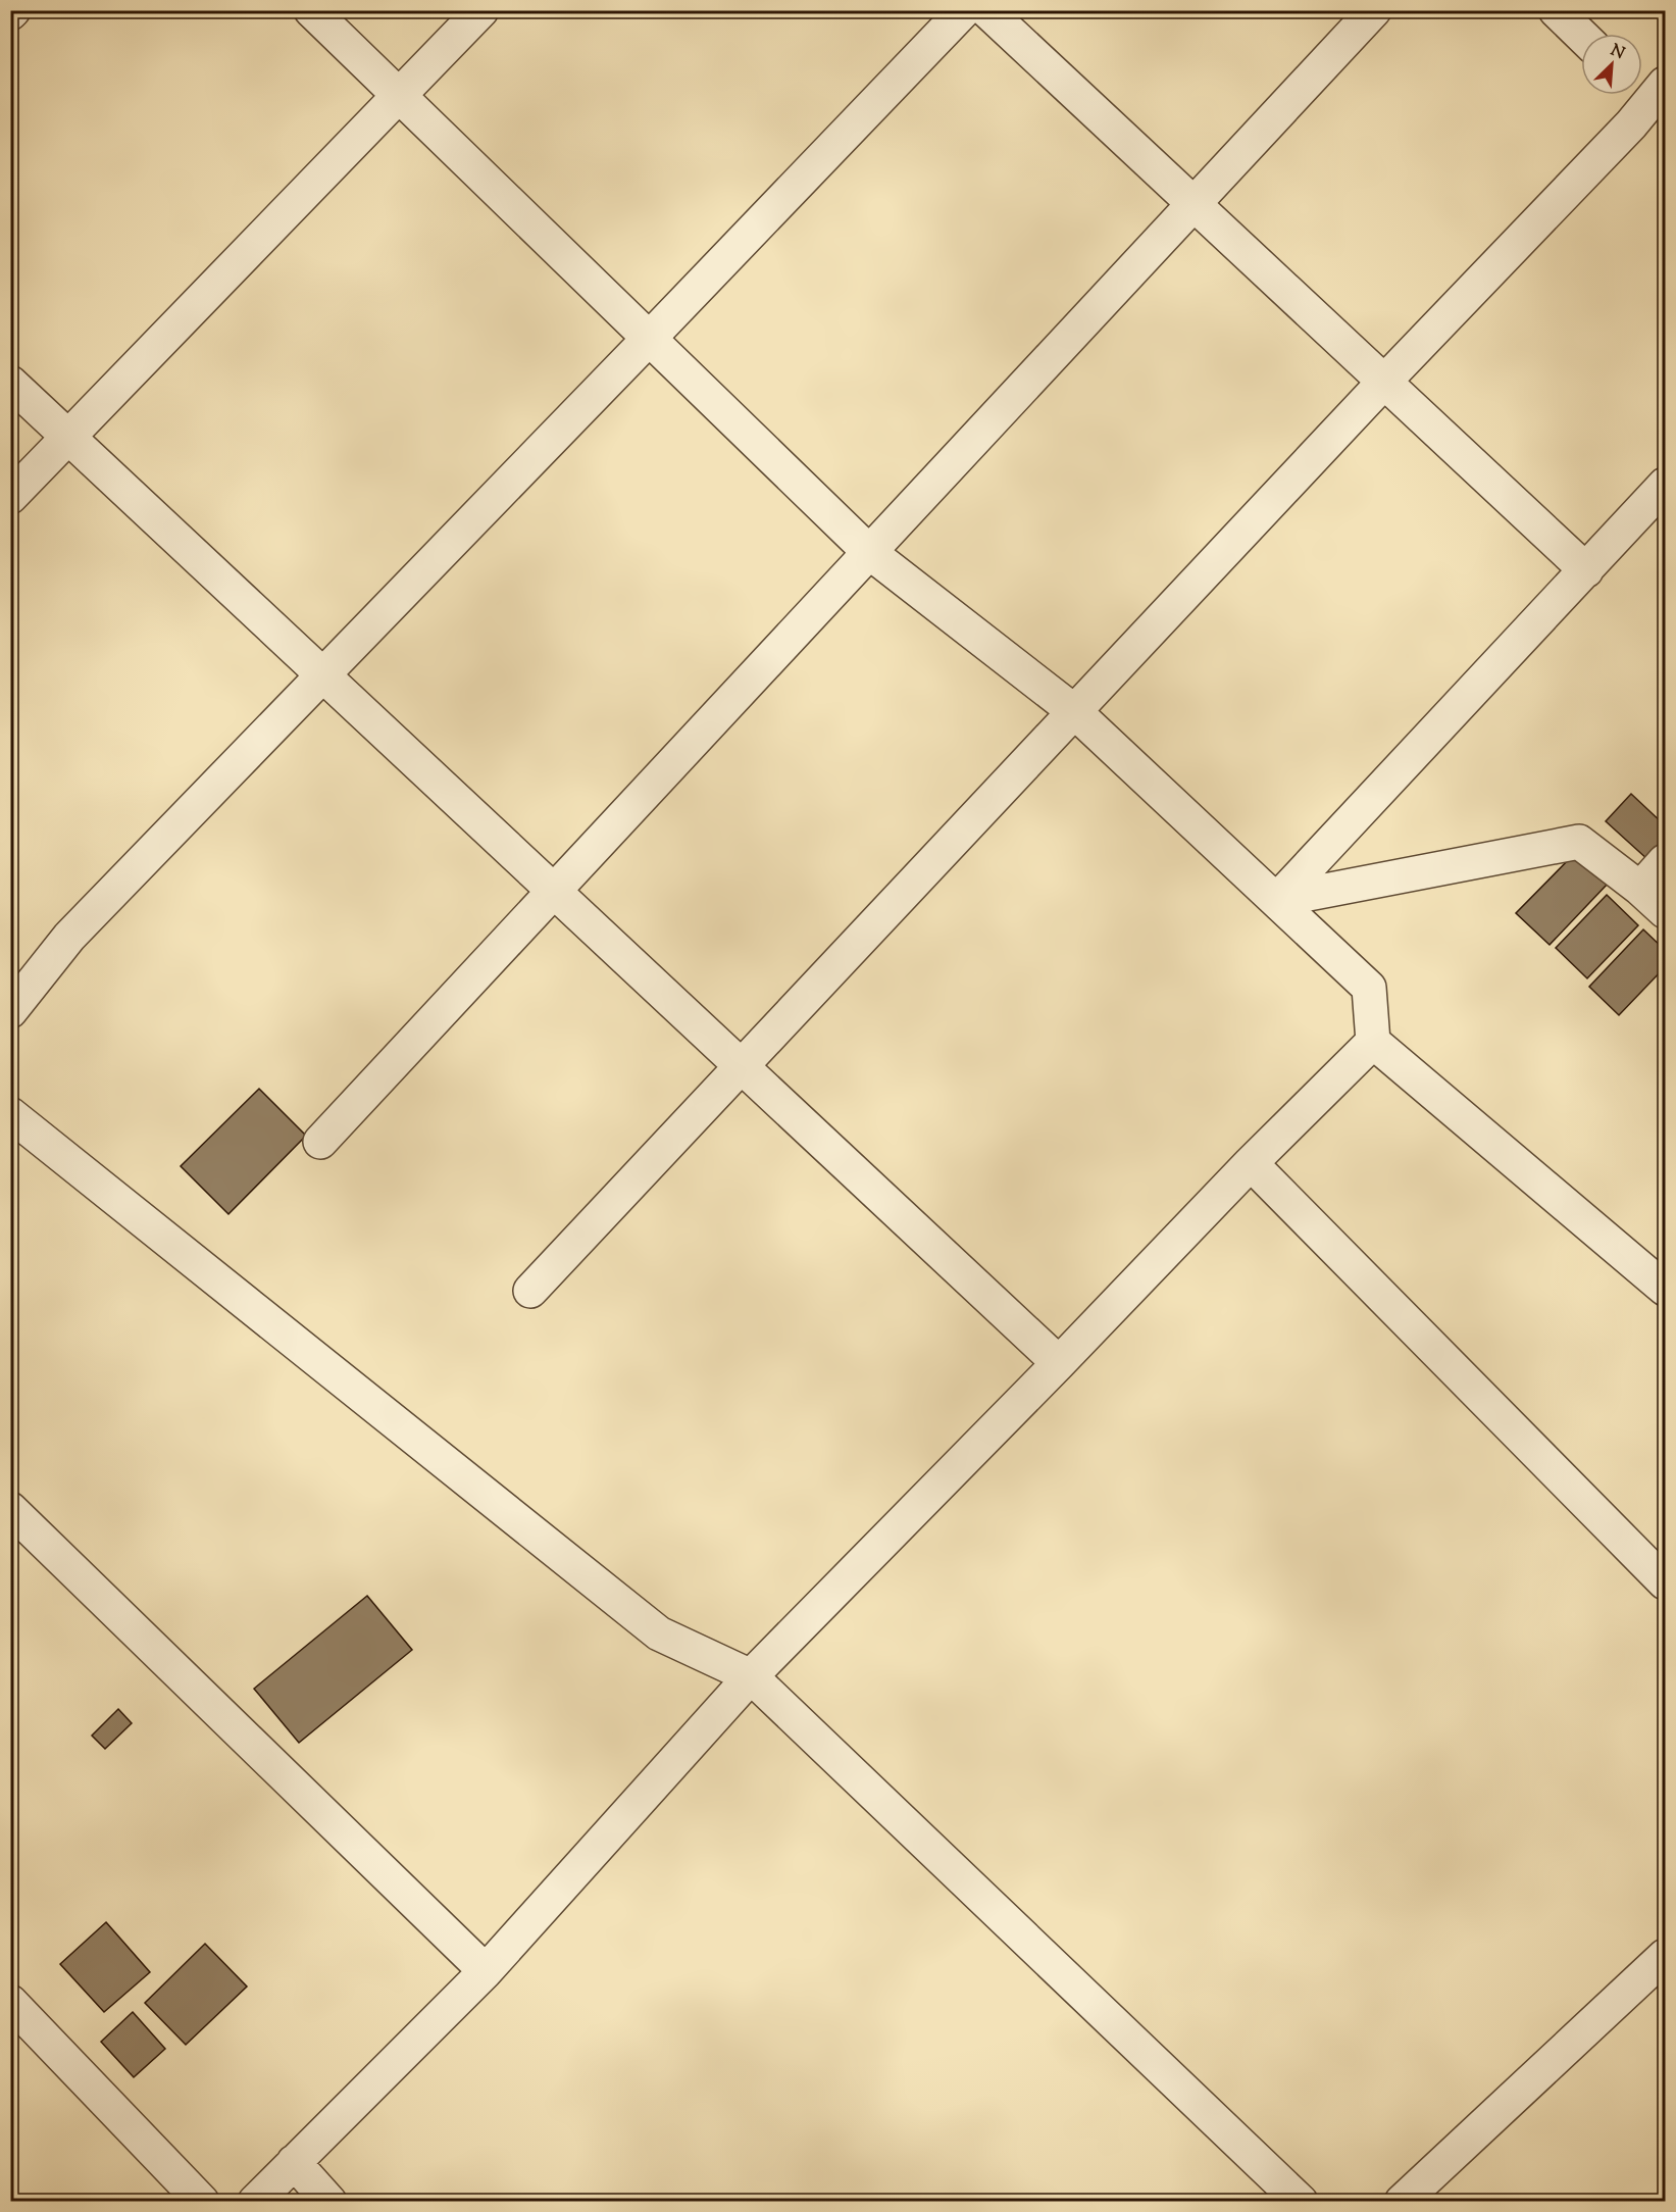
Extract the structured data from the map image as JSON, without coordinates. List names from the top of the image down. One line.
{"north":"top right"}
